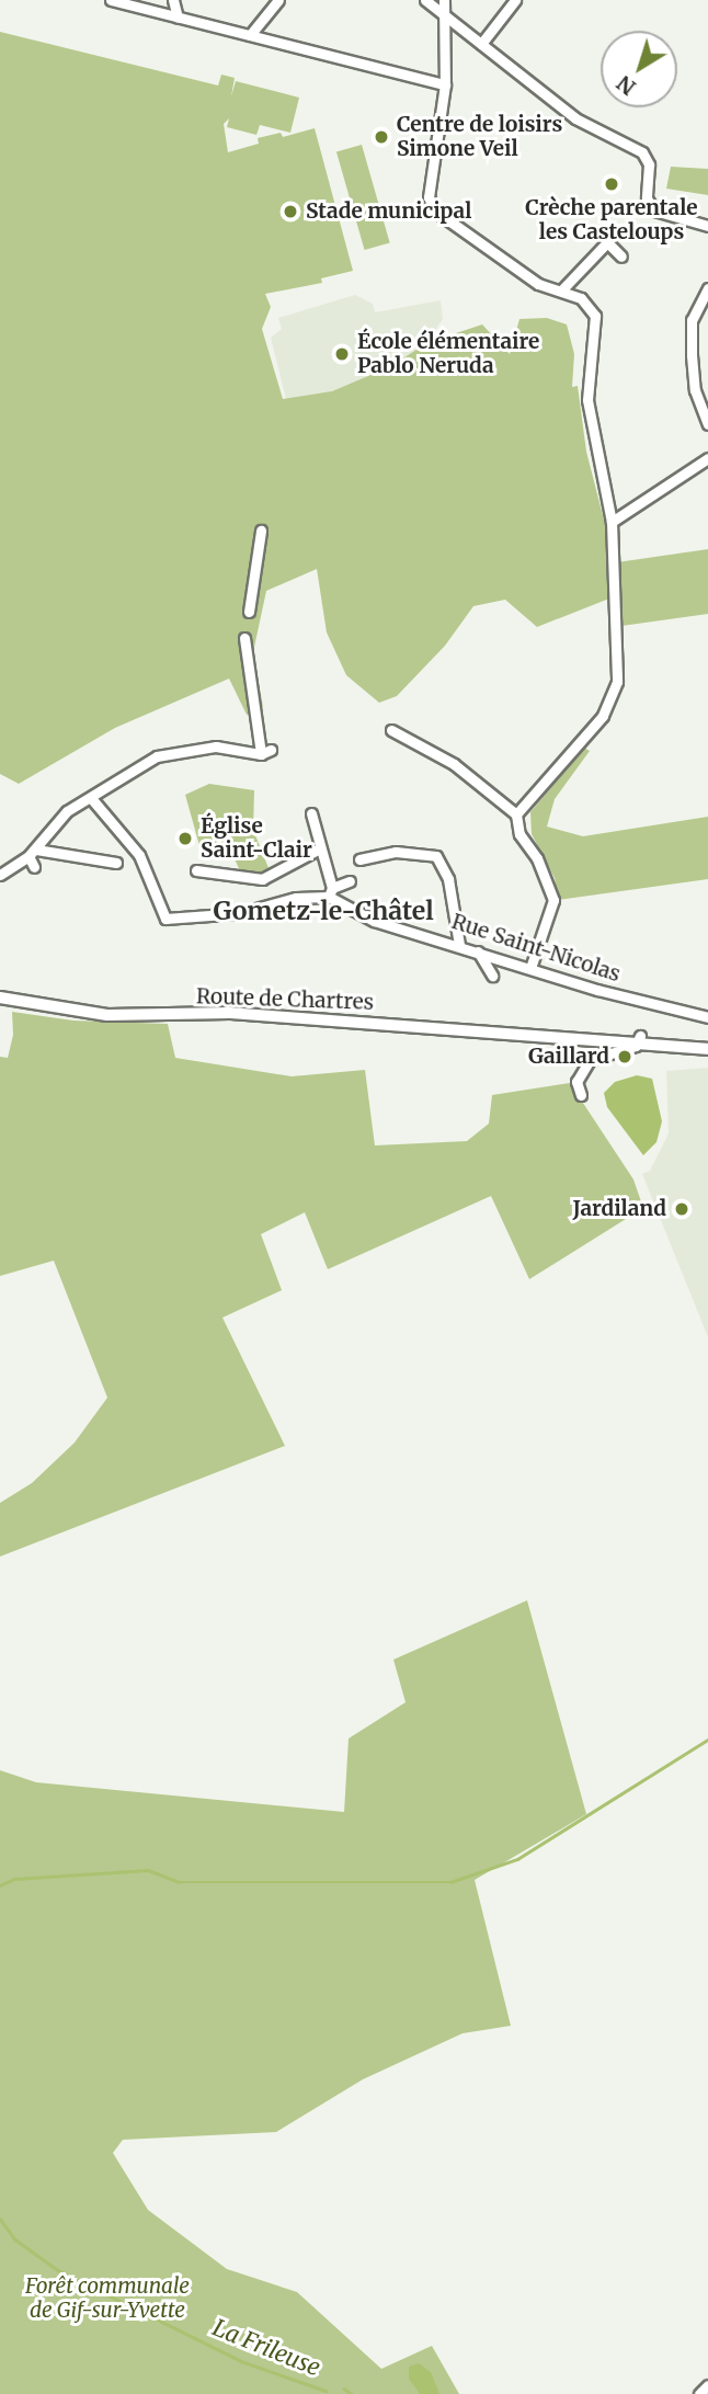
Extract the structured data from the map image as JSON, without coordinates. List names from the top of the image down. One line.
{"streets":{"main road":["Route de Chartres"],"street":["Rue Saint-Nicolas"]},"districts":["Gometz-le-Châtel"],"water":["La Frileuse"],"parks":["Forêt communale de Gif-sur-Yvette"],"places":["Centre de loisirs Simone Veil","Crèche parentale les Casteloups","Stade municipal","École élémentaire Pablo Neruda","Église Saint-Clair","Gaillard","Jardiland"],"north":"bottom left"}
